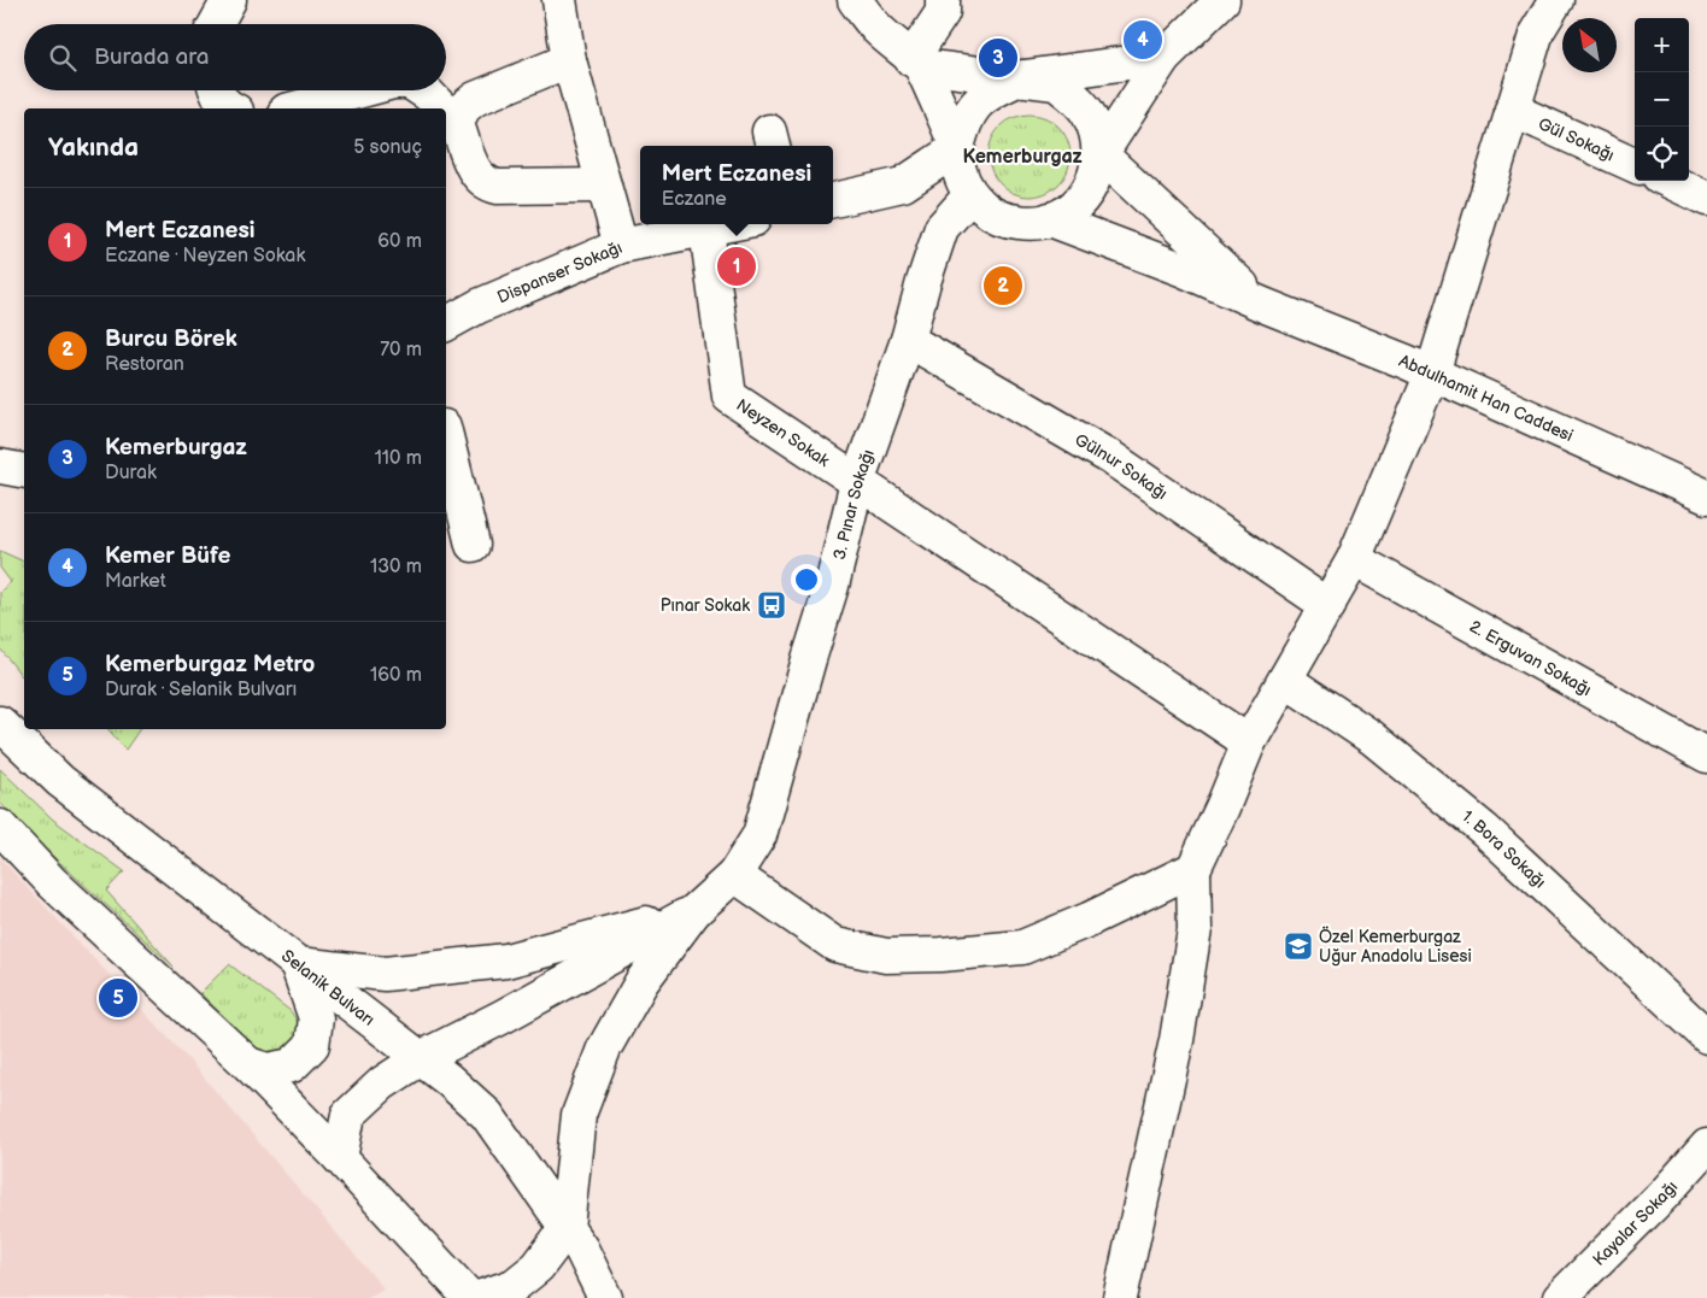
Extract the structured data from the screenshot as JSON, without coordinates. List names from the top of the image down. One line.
{"streets":{"street":["Gül Sokağı","Dispanser Sokağı","Abdulhamit Han Caddesi","Neyzen Sokak","Gülnur Sokağı","3. Pınar Sokağı","2. Erguvan Sokağı","1. Bora Sokağı","Selanik Bulvarı","Kayalar Sokağı"]},"crossings":[["Dispanser Sokağı","Neyzen Sokak"],["Abdulhamit Han Caddesi","3. Pınar Sokağı"],["Neyzen Sokak","3. Pınar Sokağı"],["Gülnur Sokağı","3. Pınar Sokağı"]],"districts":["Kemerburgaz"],"places":{"bus stop":["Pınar Sokak"],"school or university":["Özel Kemerburgaz Uğur Anadolu Lisesi"]},"north":"top left","page":{"map_buttons":["+","−"],"pins":["4","3","1","2","5"],"search":"Burada ara","heading":["Yakında","5 sonuç"],"popup":["Mert Eczanesi","Eczane"],"list":[{"mark":"1","name":"Mert Eczanesi","note":"Eczane · Neyzen Sokak","value":"60 m"},{"mark":"2","name":"Burcu Börek","note":"Restoran","value":"70 m"},{"mark":"3","name":"Kemerburgaz","note":"Durak","value":"110 m"},{"mark":"4","name":"Kemer Büfe","note":"Market","value":"130 m"},{"mark":"5","name":"Kemerburgaz Metro","note":"Durak · Selanik Bulvarı","value":"160 m"}]}}
